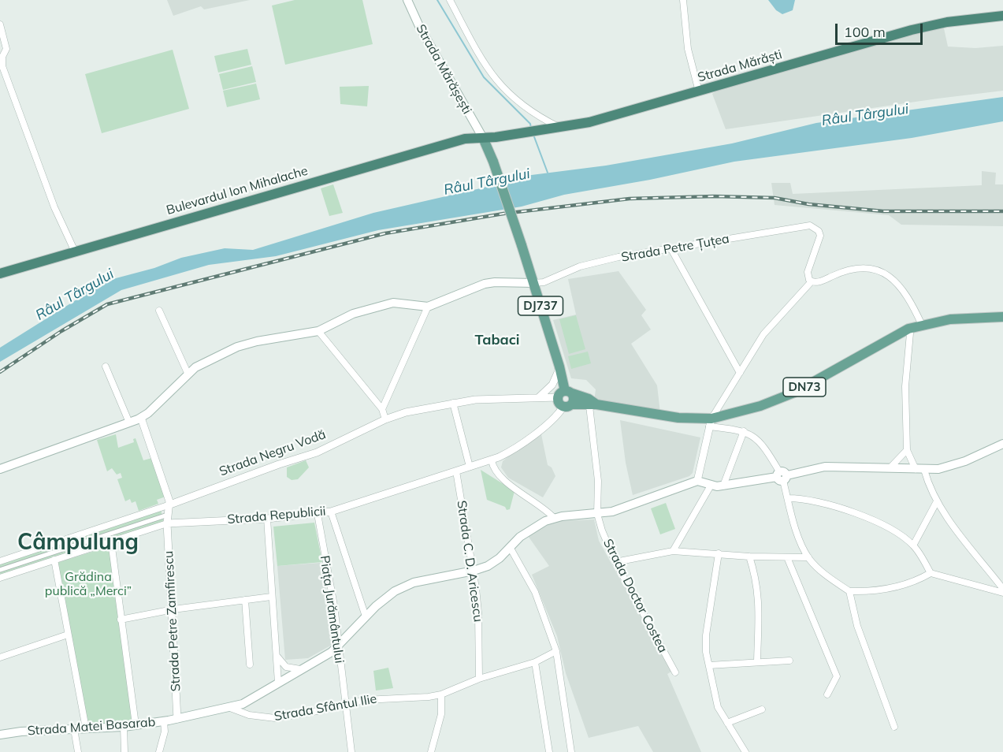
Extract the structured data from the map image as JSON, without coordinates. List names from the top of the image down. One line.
{"streets":{"highway":["Strada Mărăști","Bulevardul Ion Mihalache"],"main road":["Strada Mărășești","DJ737","DN73","Strada Negru Vodă","Strada Matei Basarab"],"street":["Strada Petre Țuțea","Strada Republicii","Strada C. D. Aricescu","Strada Doctor Costea","Piața Jurământului","Strada Petre Zamfirescu","Strada Sfântul Ilie"]},"crossings":[["Strada Mărăști","Strada Mărășești"],["Strada Mărăști","Bulevardul Ion Mihalache"],["Strada Mărăști","DJ737"],["Strada Mărășești","Bulevardul Ion Mihalache"],["Strada Mărășești","DJ737"],["Bulevardul Ion Mihalache","DJ737"],["Strada Petre Țuțea","DJ737"],["Strada Negru Vodă","Strada Republicii"],["Strada Negru Vodă","Strada Doctor Costea"],["Strada Negru Vodă","Strada Petre Zamfirescu"],["Strada Republicii","Strada C. D. Aricescu"],["Strada Republicii","Piața Jurământului"],["Strada Republicii","Strada Petre Zamfirescu"],["Strada C. D. Aricescu","Strada Sfântul Ilie"],["Strada C. D. Aricescu","Strada Matei Basarab"],["Strada Doctor Costea","Strada Matei Basarab"],["Piața Jurământului","Strada Sfântul Ilie"],["Piața Jurământului","Strada Matei Basarab"],["Strada Petre Zamfirescu","Strada Matei Basarab"],["Strada Sfântul Ilie","Strada Matei Basarab"]],"districts":["Tabaci","Câmpulung"],"water":["Râul Târgului"],"parks":["Grădina publică „Merci”"],"scale_bar":"100 m"}
